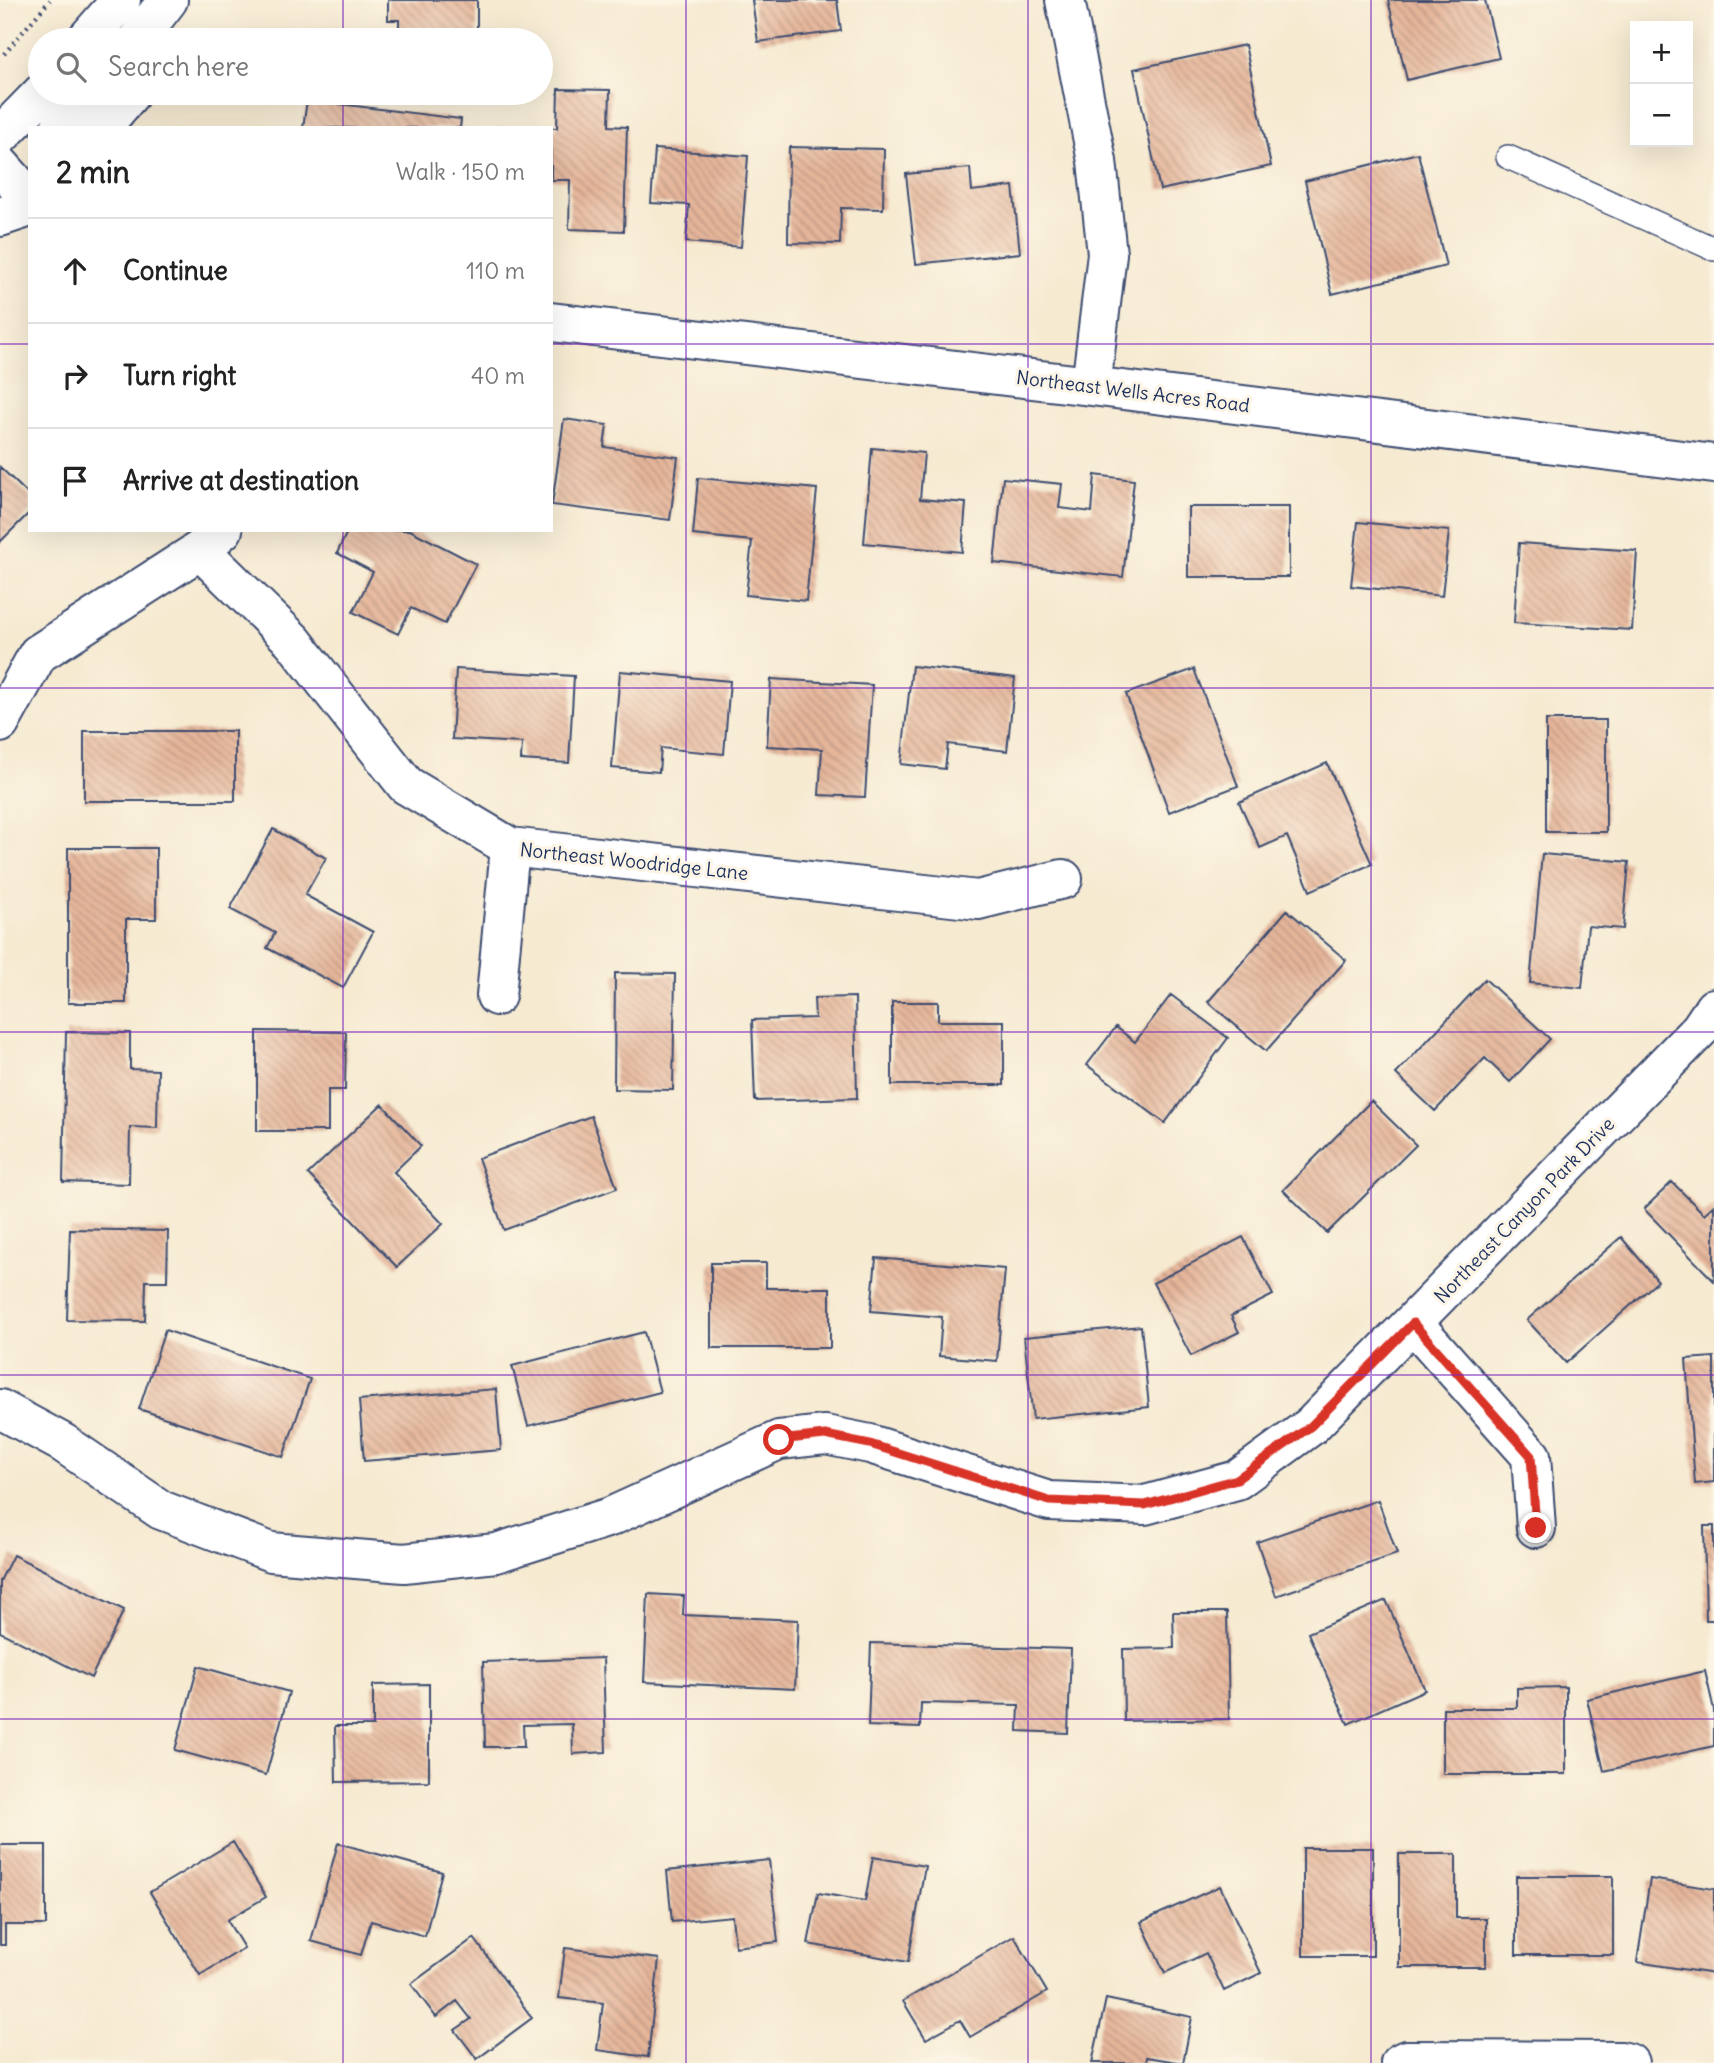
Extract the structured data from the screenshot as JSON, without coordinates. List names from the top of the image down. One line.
{"streets":{"street":["Northeast Wells Acres Road","Northeast Woodridge Lane","Northeast Canyon Park Drive"]},"page":{"map_buttons":["+","−"],"search":"Search here","heading":["2 min","Walk · 150 m"],"list":[["Continue","110 m"],["Turn right","40 m"],"Arrive at destination"]}}
